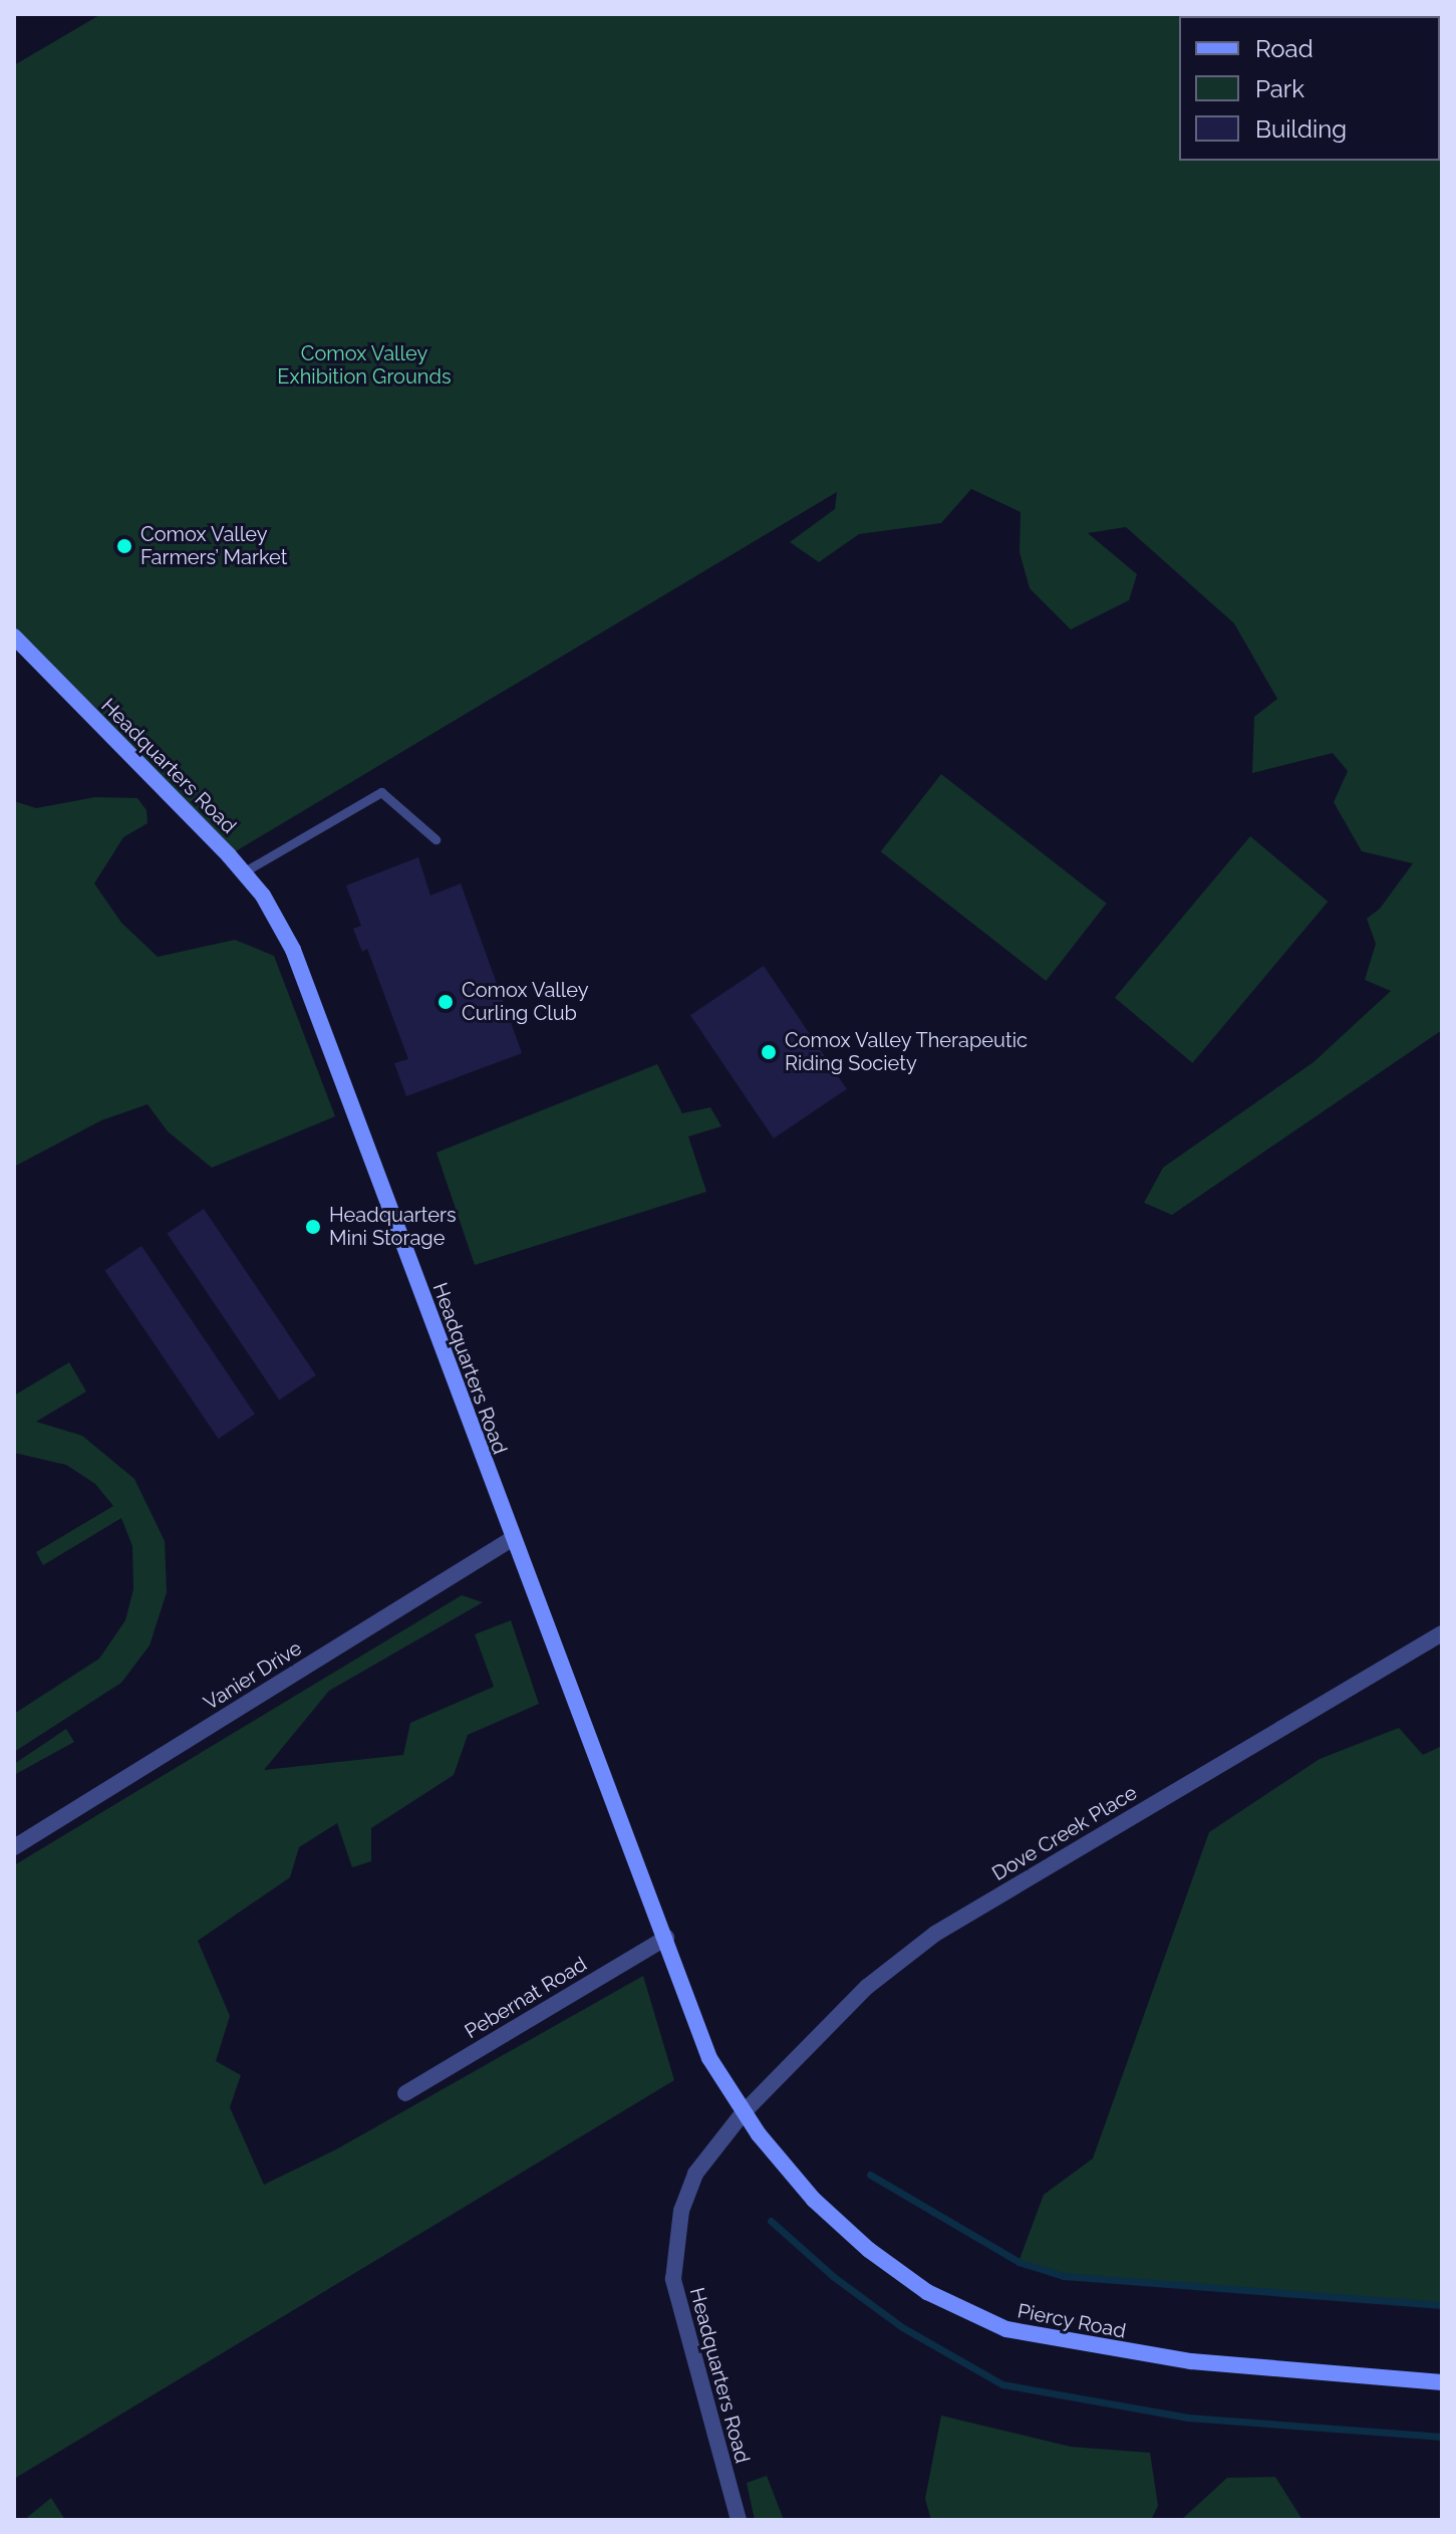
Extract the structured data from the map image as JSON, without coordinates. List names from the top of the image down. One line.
{"streets":{"main road":["Headquarters Road","Piercy Road"],"street":["Vanier Drive","Dove Creek Place","Pebernat Road"]},"crossings":[["Headquarters Road","Vanier Drive"],["Headquarters Road","Dove Creek Place"],["Headquarters Road","Pebernat Road"],["Headquarters Road","Piercy Road"],["Dove Creek Place","Piercy Road"]],"parks":["Comox Valley Exhibition Grounds"],"places":["Comox Valley Farmers’ Market","Comox Valley Curling Club","Comox Valley Therapeutic Riding Society","Headquarters Mini Storage"],"legend":["Road","Park","Building"]}
